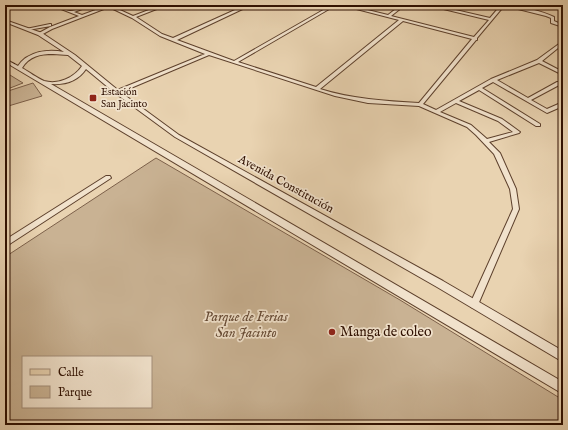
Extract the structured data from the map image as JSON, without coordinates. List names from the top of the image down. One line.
{"streets":{"street":["Avenida Constitución"]},"parks":["Parque de Ferias San Jacinto"],"places":{"transit":["Estación San Jacinto"],"other":["Manga de coleo"]},"legend":["Calle","Parque"]}
